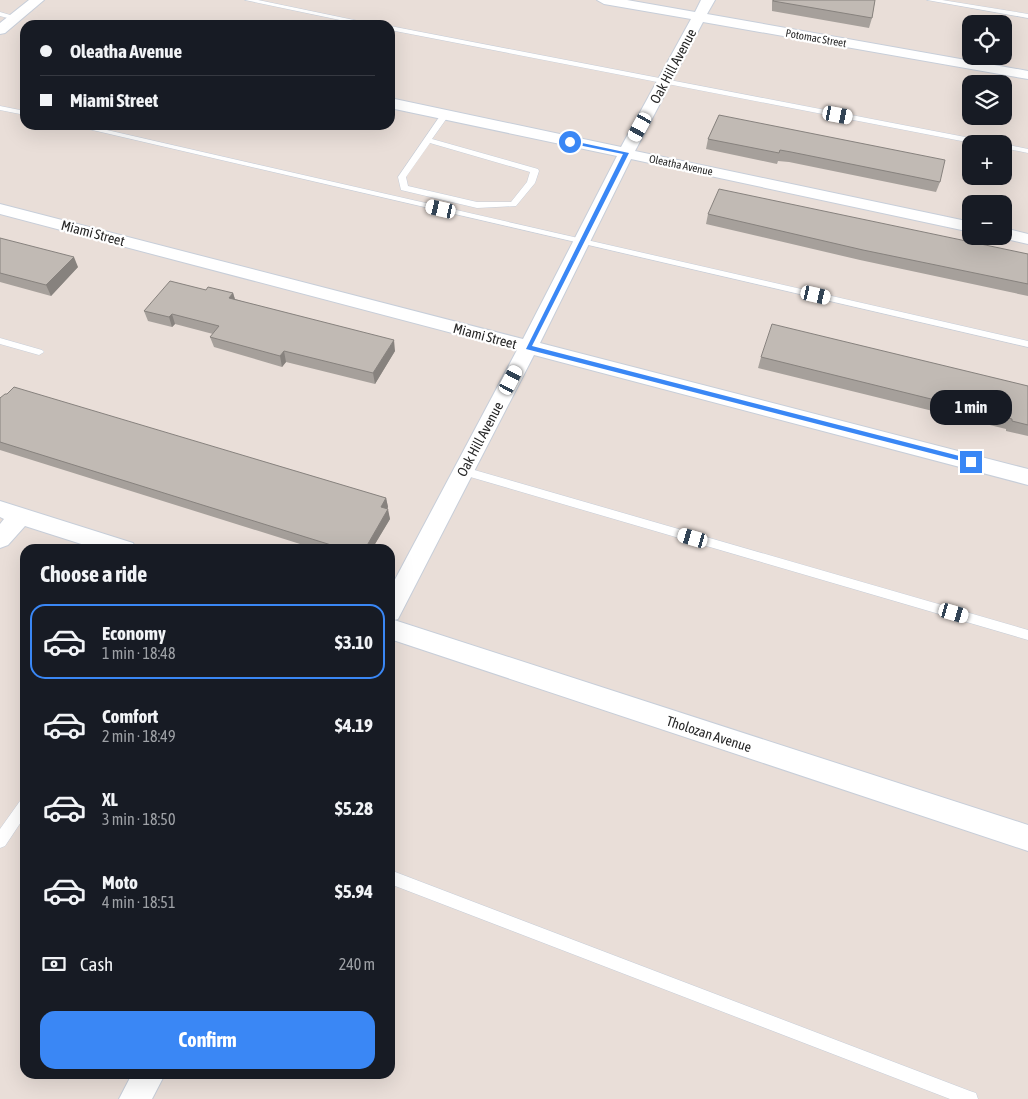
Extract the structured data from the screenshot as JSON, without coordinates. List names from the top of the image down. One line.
{"streets":{"street":["Potomac Street","Oak Hill Avenue","Oleatha Avenue","Miami Street","Tholozan Avenue"]},"crossings":[["Potomac Street","Oak Hill Avenue"],["Oak Hill Avenue","Oleatha Avenue"],["Oak Hill Avenue","Miami Street"]],"page":{"map_buttons":["+","−"],"banner":["Oleatha Avenue","Miami Street"],"bubble":"1 min","heading":"Choose a ride","list":[{"name":"Economy","note":"1 min · 18:48","value":"$3.10"},{"name":"Comfort","note":"2 min · 18:49","value":"$4.19"},{"name":"XL","note":"3 min · 18:50","value":"$5.28"},{"name":"Moto","note":"4 min · 18:51","value":"$5.94"}],"pay":["Cash","240 m"],"buttons":"Confirm"}}
